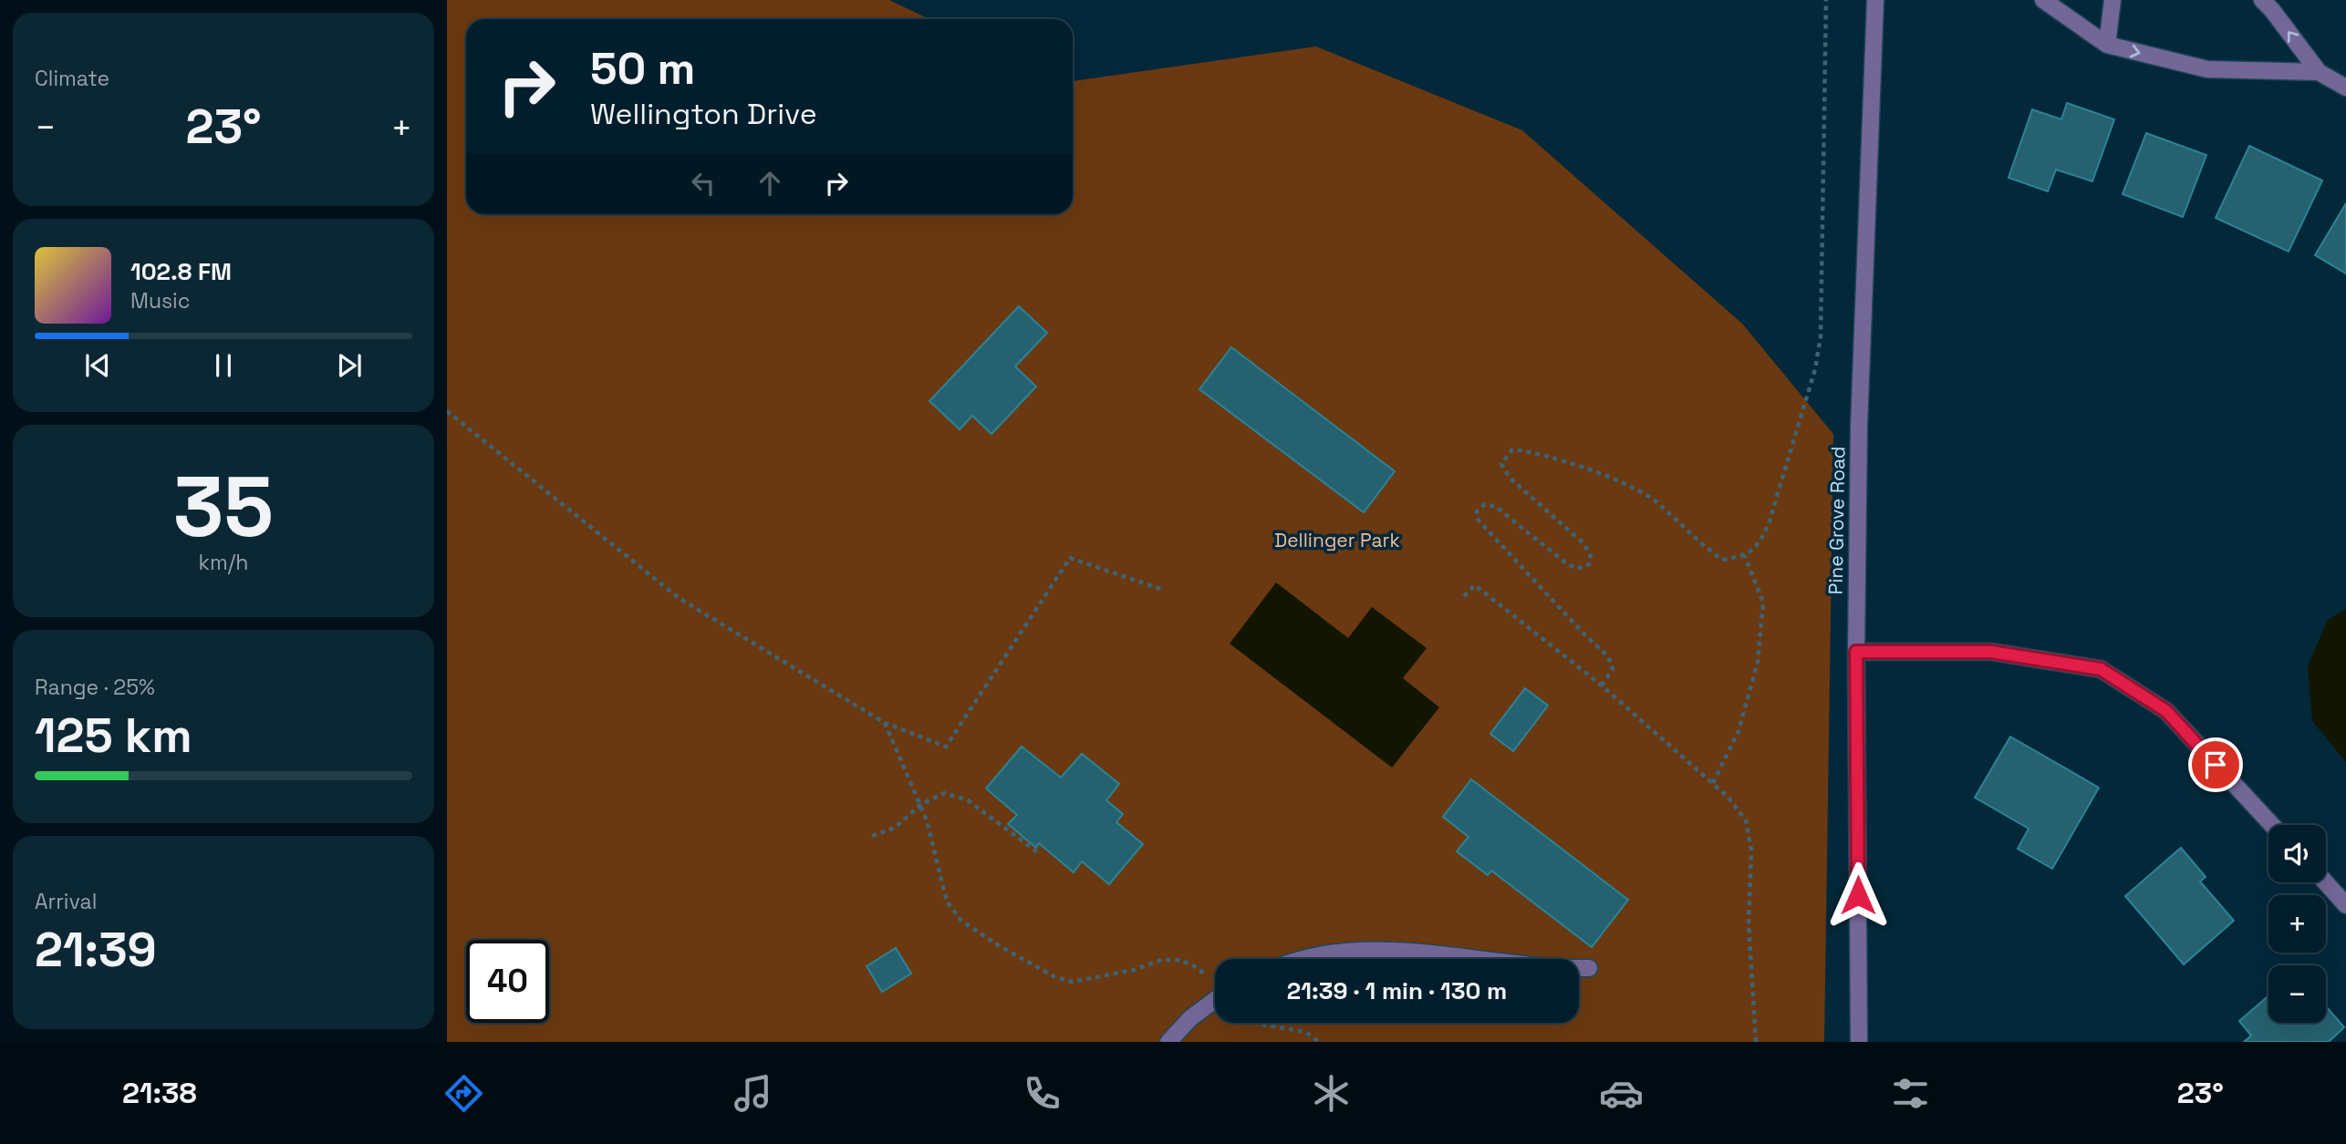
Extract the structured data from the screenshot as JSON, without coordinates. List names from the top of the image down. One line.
{"streets":{"street":["Pine Grove Road"]},"parks":["Dellinger Park"],"page":{"tile":["Climate",["35","km/h"],["Range · 25%","125 km"],["Arrival","21:39"]],"turn":["50 m","Wellington Drive"],"heat":["−","23°","+"],"song":["102.8 FM","Music"],"map_buttons":["+","−"],"limit":"40","trip":"21:39 · 1 min · 130 m","tabs":["21:38","23°"]}}
